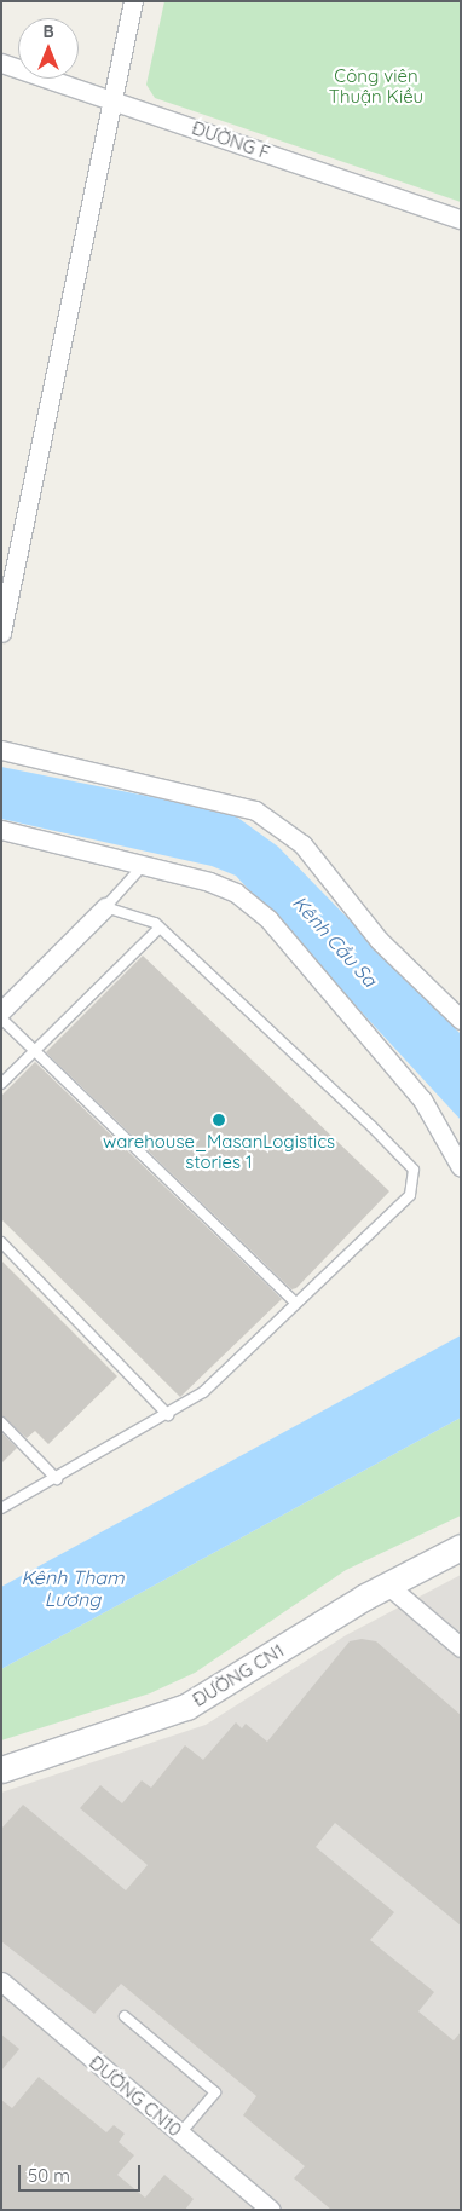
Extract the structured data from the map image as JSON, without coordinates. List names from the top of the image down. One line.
{"streets":{"street":["ĐƯỜNG F","ĐƯỜNG CN1","ĐƯỜNG CN10"]},"water":["Kênh Cầu Sa","Kênh Tham Lương"],"parks":["Công viên Thuận Kiều"],"places":["warehouse_MasanLogistics stories 1"],"scale_bar":"50 m","north":"top"}
